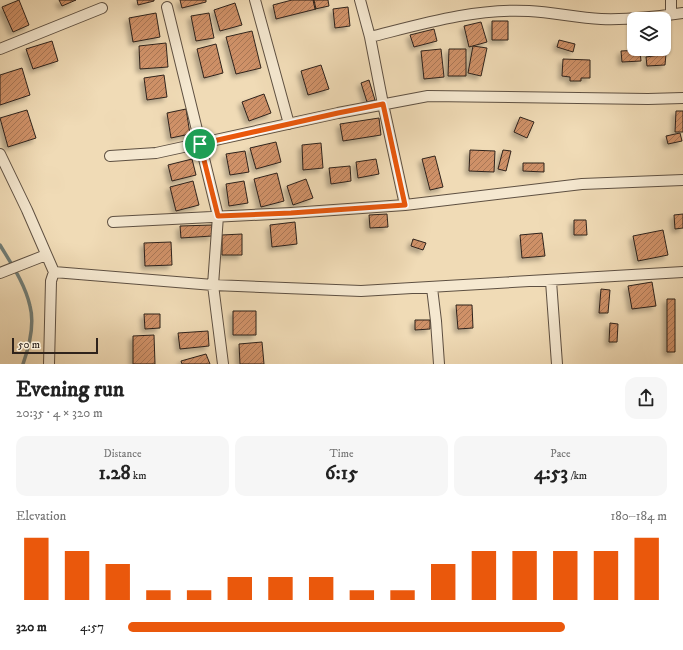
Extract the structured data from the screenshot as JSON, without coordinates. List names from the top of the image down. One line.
{"scale_bar":"50 m","page":{"scale":"50 m","heading":["Evening run","20:35 · 4 × 320 m"],"stats":[["Distance","1.28 km"],["Time","6:15"],["Pace","4:53 /km"]],"chart":["Elevation","180–184 m"],"list":[{"name":"320 m","note":"4:57"}]}}
